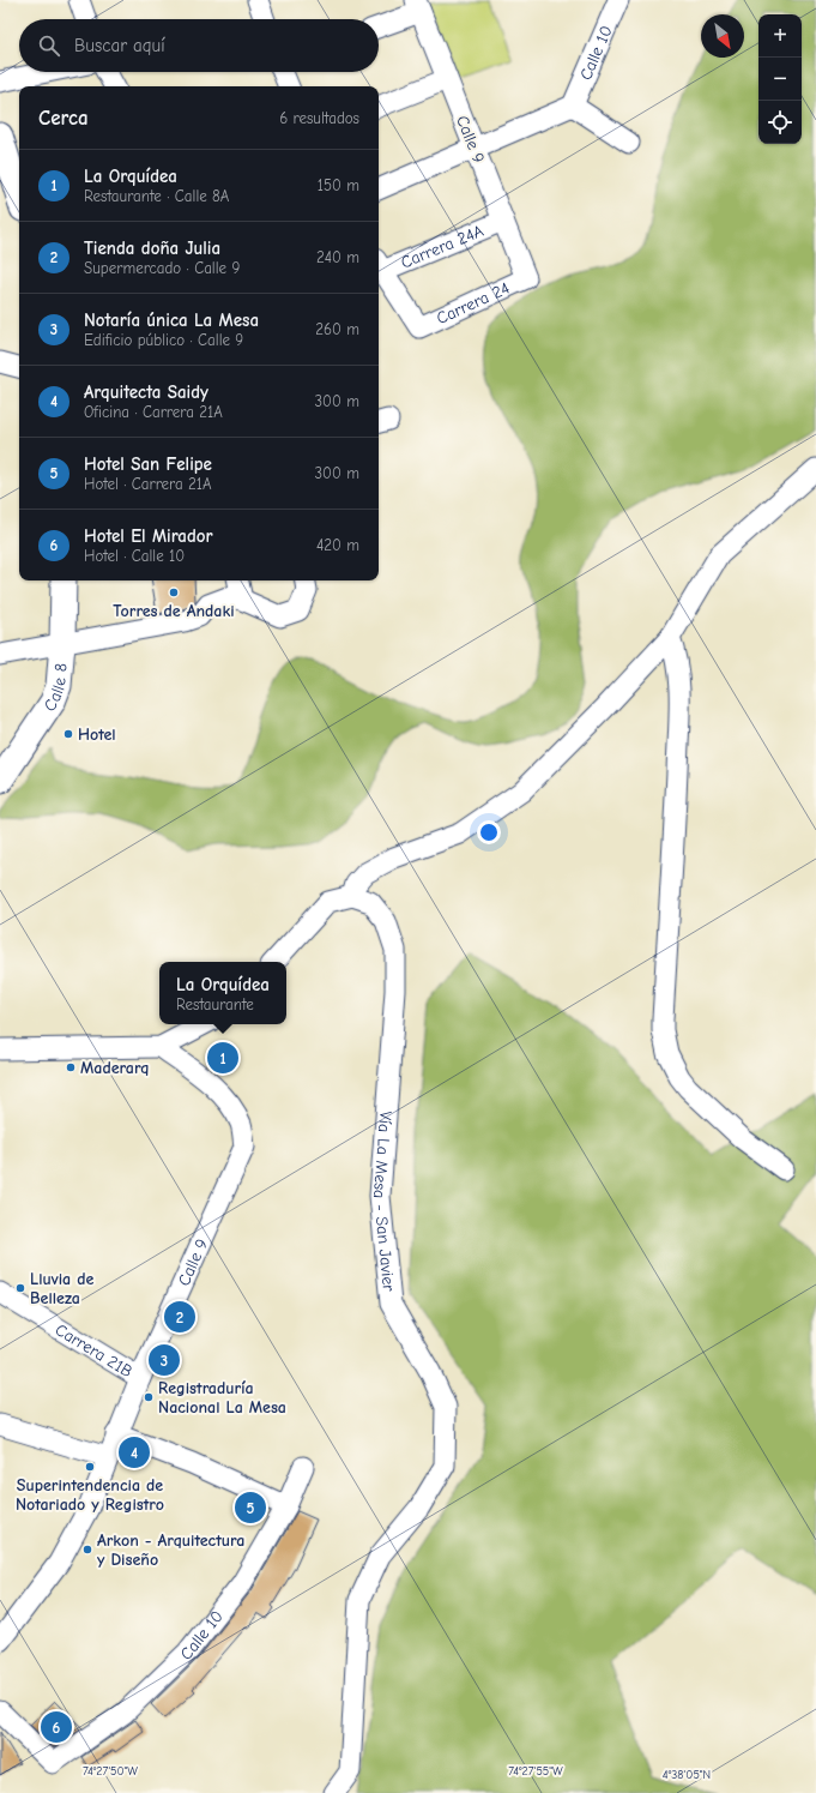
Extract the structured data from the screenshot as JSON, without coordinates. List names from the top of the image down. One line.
{"streets":{"main road":["Calle 8"],"street":["Calle 10","Calle 9","Carrera 24A","Carrera 24","Vía La Mesa - San Javier","Carrera 21B"]},"crossings":[["Calle 9","Carrera 24A"],["Calle 9","Carrera 24"],["Calle 9","Carrera 21B"],["Carrera 24A","Carrera 24"]],"places":["Torres de Andaki","Hotel","Maderarq","Lluvia de Belleza","Registraduría Nacional La Mesa","Superintendencia de Notariado y Registro","Arkon - Arquitectura y Diseño"],"north":"bottom right","page":{"map_buttons":["+","−"],"search":"Buscar aquí","heading":["Cerca","6 resultados"],"list":[{"mark":"1","name":"La Orquídea","note":"Restaurante · Calle 8A","value":"150 m"},{"mark":"2","name":"Tienda doña Julia","note":"Supermercado · Calle 9","value":"240 m"},{"mark":"3","name":"Notaría única La Mesa","note":"Edificio público · Calle 9","value":"260 m"},{"mark":"4","name":"Arquitecta Saidy","note":"Oficina · Carrera 21A","value":"300 m"},{"mark":"5","name":"Hotel San Felipe","note":"Hotel · Carrera 21A","value":"300 m"},{"mark":"6","name":"Hotel El Mirador","note":"Hotel · Calle 10","value":"420 m"}],"popup":["La Orquídea","Restaurante"],"pins":["1","2","3","4","5","6"]},"coordinates":["74°27'50\"W","74°27'55\"W","4°38'05\"N"]}
